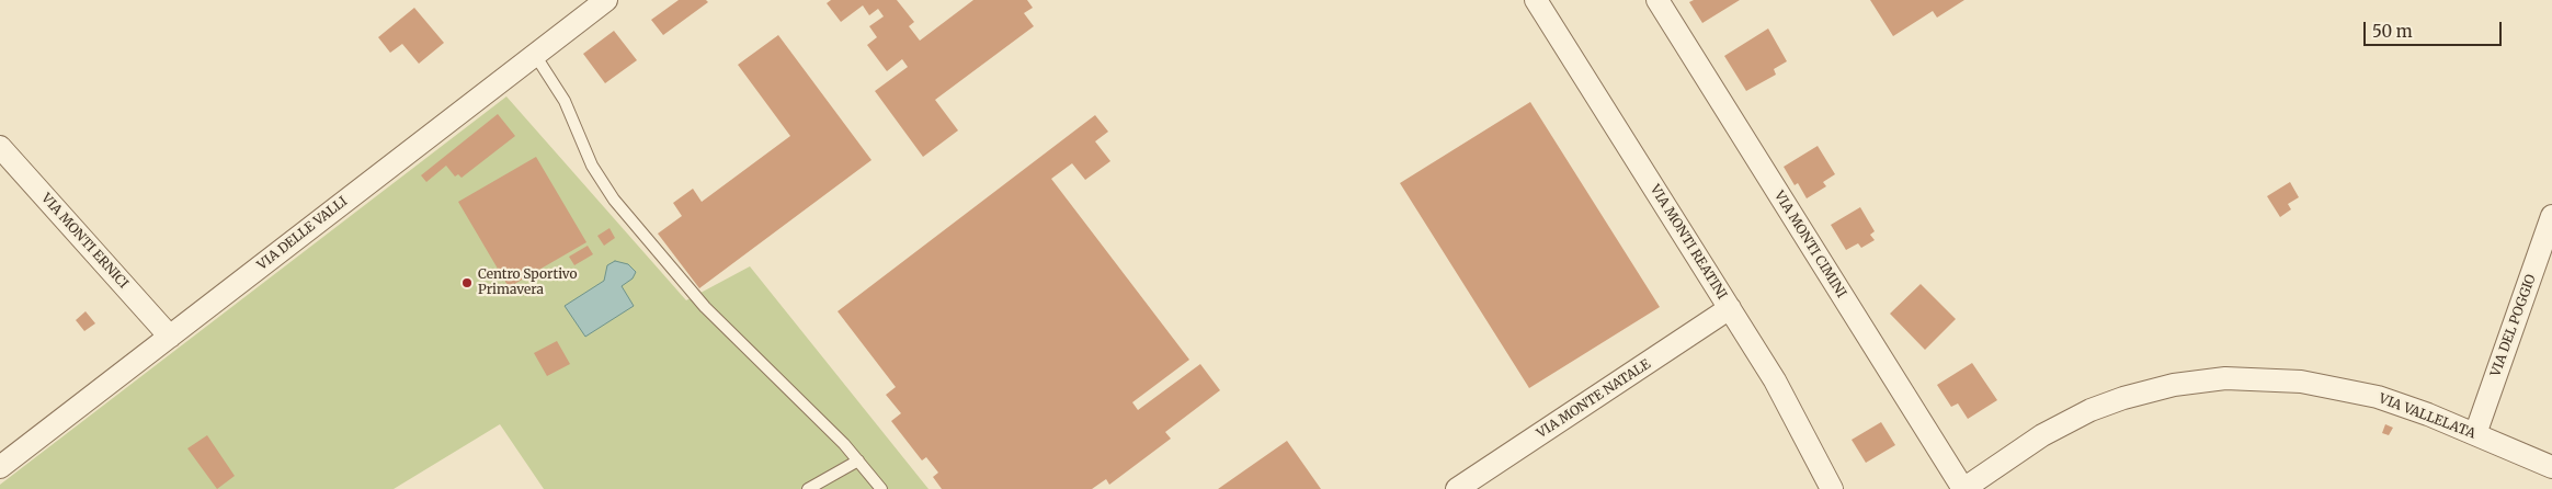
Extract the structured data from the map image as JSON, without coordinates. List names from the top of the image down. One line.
{"streets":{"street":["VIA DELLE VALLI","VIA MONTI ERNICI","VIA MONTI REATINI","VIA MONTI CIMINI","VIA DEL POGGIO","VIA MONTE NATALE","VIA VALLELATA"]},"crossings":[["VIA DELLE VALLI","VIA MONTI ERNICI"],["VIA MONTI REATINI","VIA MONTE NATALE"],["VIA MONTI CIMINI","VIA VALLELATA"],["VIA DEL POGGIO","VIA VALLELATA"]],"places":["Centro Sportivo Primavera"],"scale_bar":"50 m"}
